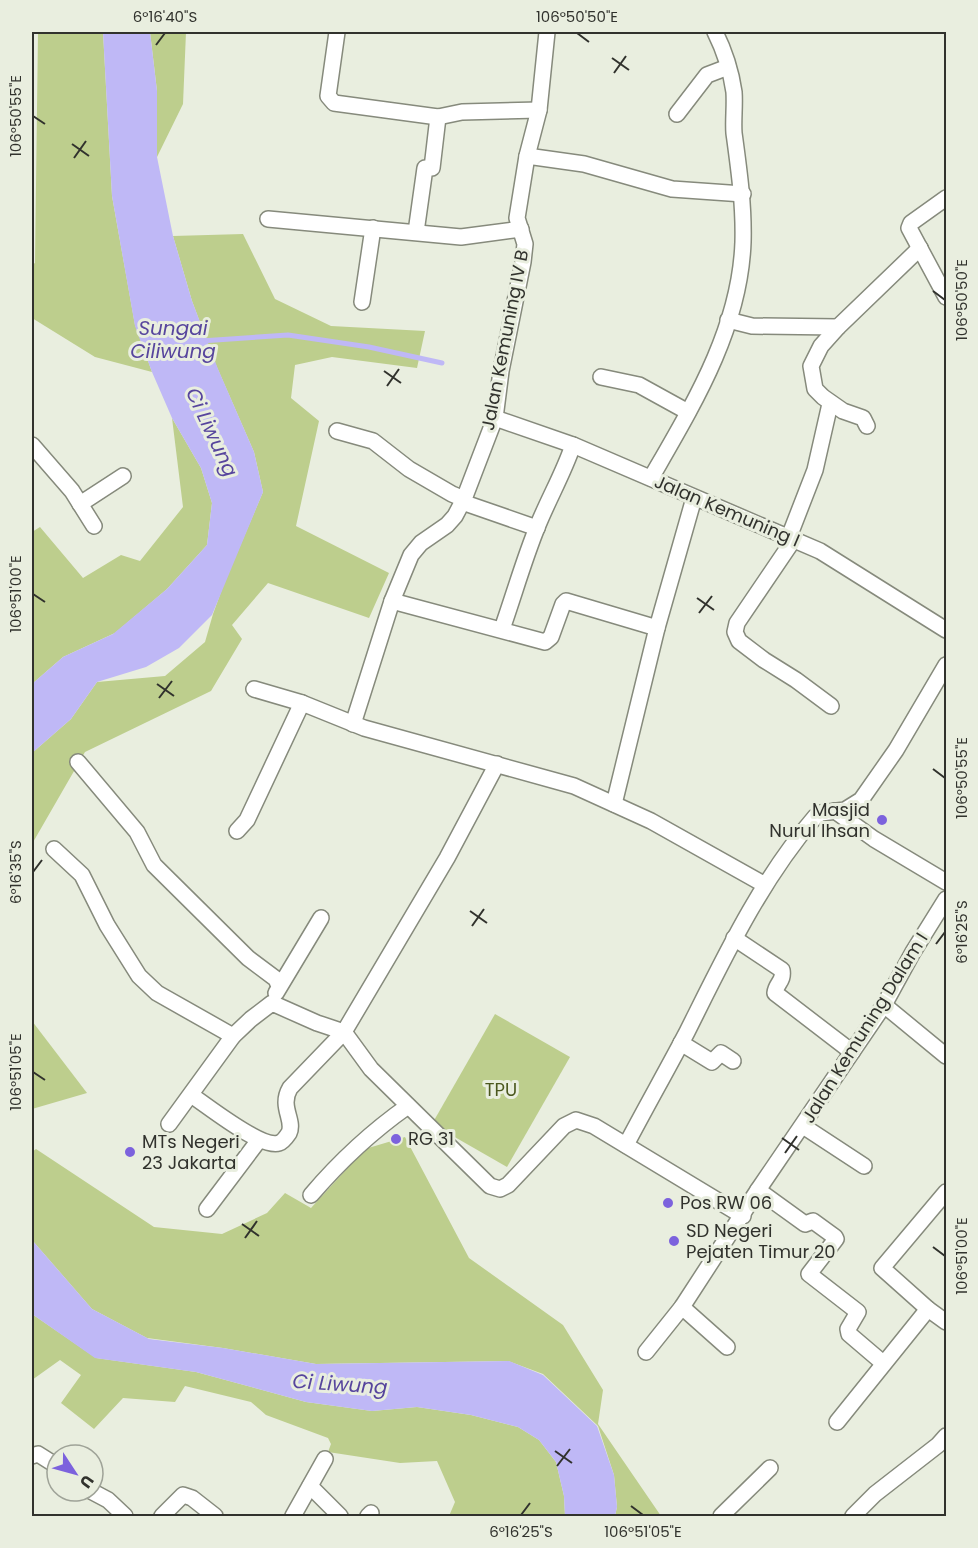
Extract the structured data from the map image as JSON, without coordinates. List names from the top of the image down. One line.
{"streets":{"street":["Jalan Kemuning IV B","Jalan Kemuning I","Jalan Kemuning Dalam I"]},"crossings":[["Jalan Kemuning IV B","Jalan Kemuning I"]],"water":["Sungai Ciliwung","Ci Liwung"],"parks":["TPU"],"places":["Masjid Nurul Ihsan","RG 31","MTs Negeri 23 Jakarta","Pos RW 06","SD Negeri Pejaten Timur 20"],"north":"bottom right","coordinates":["6°16'40\"S","106°50'50\"E","106°50'55\"E","106°51'00\"E","6°16'35\"S","6°16'25\"S","106°51'05\"E"]}
